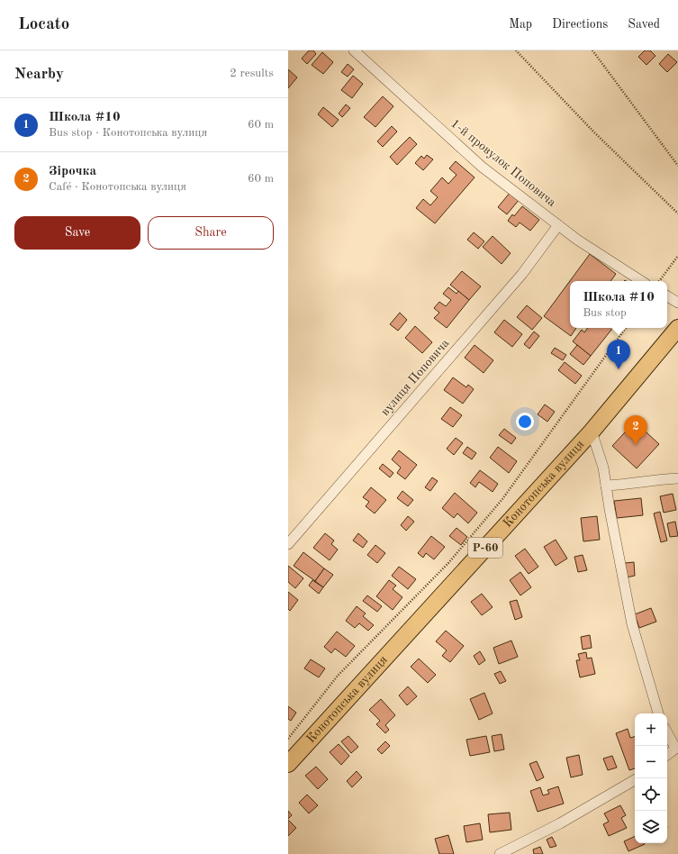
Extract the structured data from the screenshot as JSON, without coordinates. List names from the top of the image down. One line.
{"streets":{"main road":["Конотопська вулиця","Р-60"],"street":["1-й провулок Поповича","вулиця Поповича"]},"crossings":[["1-й провулок Поповича","вулиця Поповича"]],"page":{"header":"Locato","nav":["Map","Directions","Saved"],"heading":["Nearby","2 results"],"list":[{"mark":"1","name":"Школа #10","note":"Bus stop · Конотопська вулиця","value":"60 m"},{"mark":"2","name":"Зірочка","note":"Café · Конотопська вулиця","value":"60 m"}],"buttons":["Save","Share"],"popup":["Школа #10","Bus stop"],"pins":["1","2"],"map_buttons":["+","−"]}}
